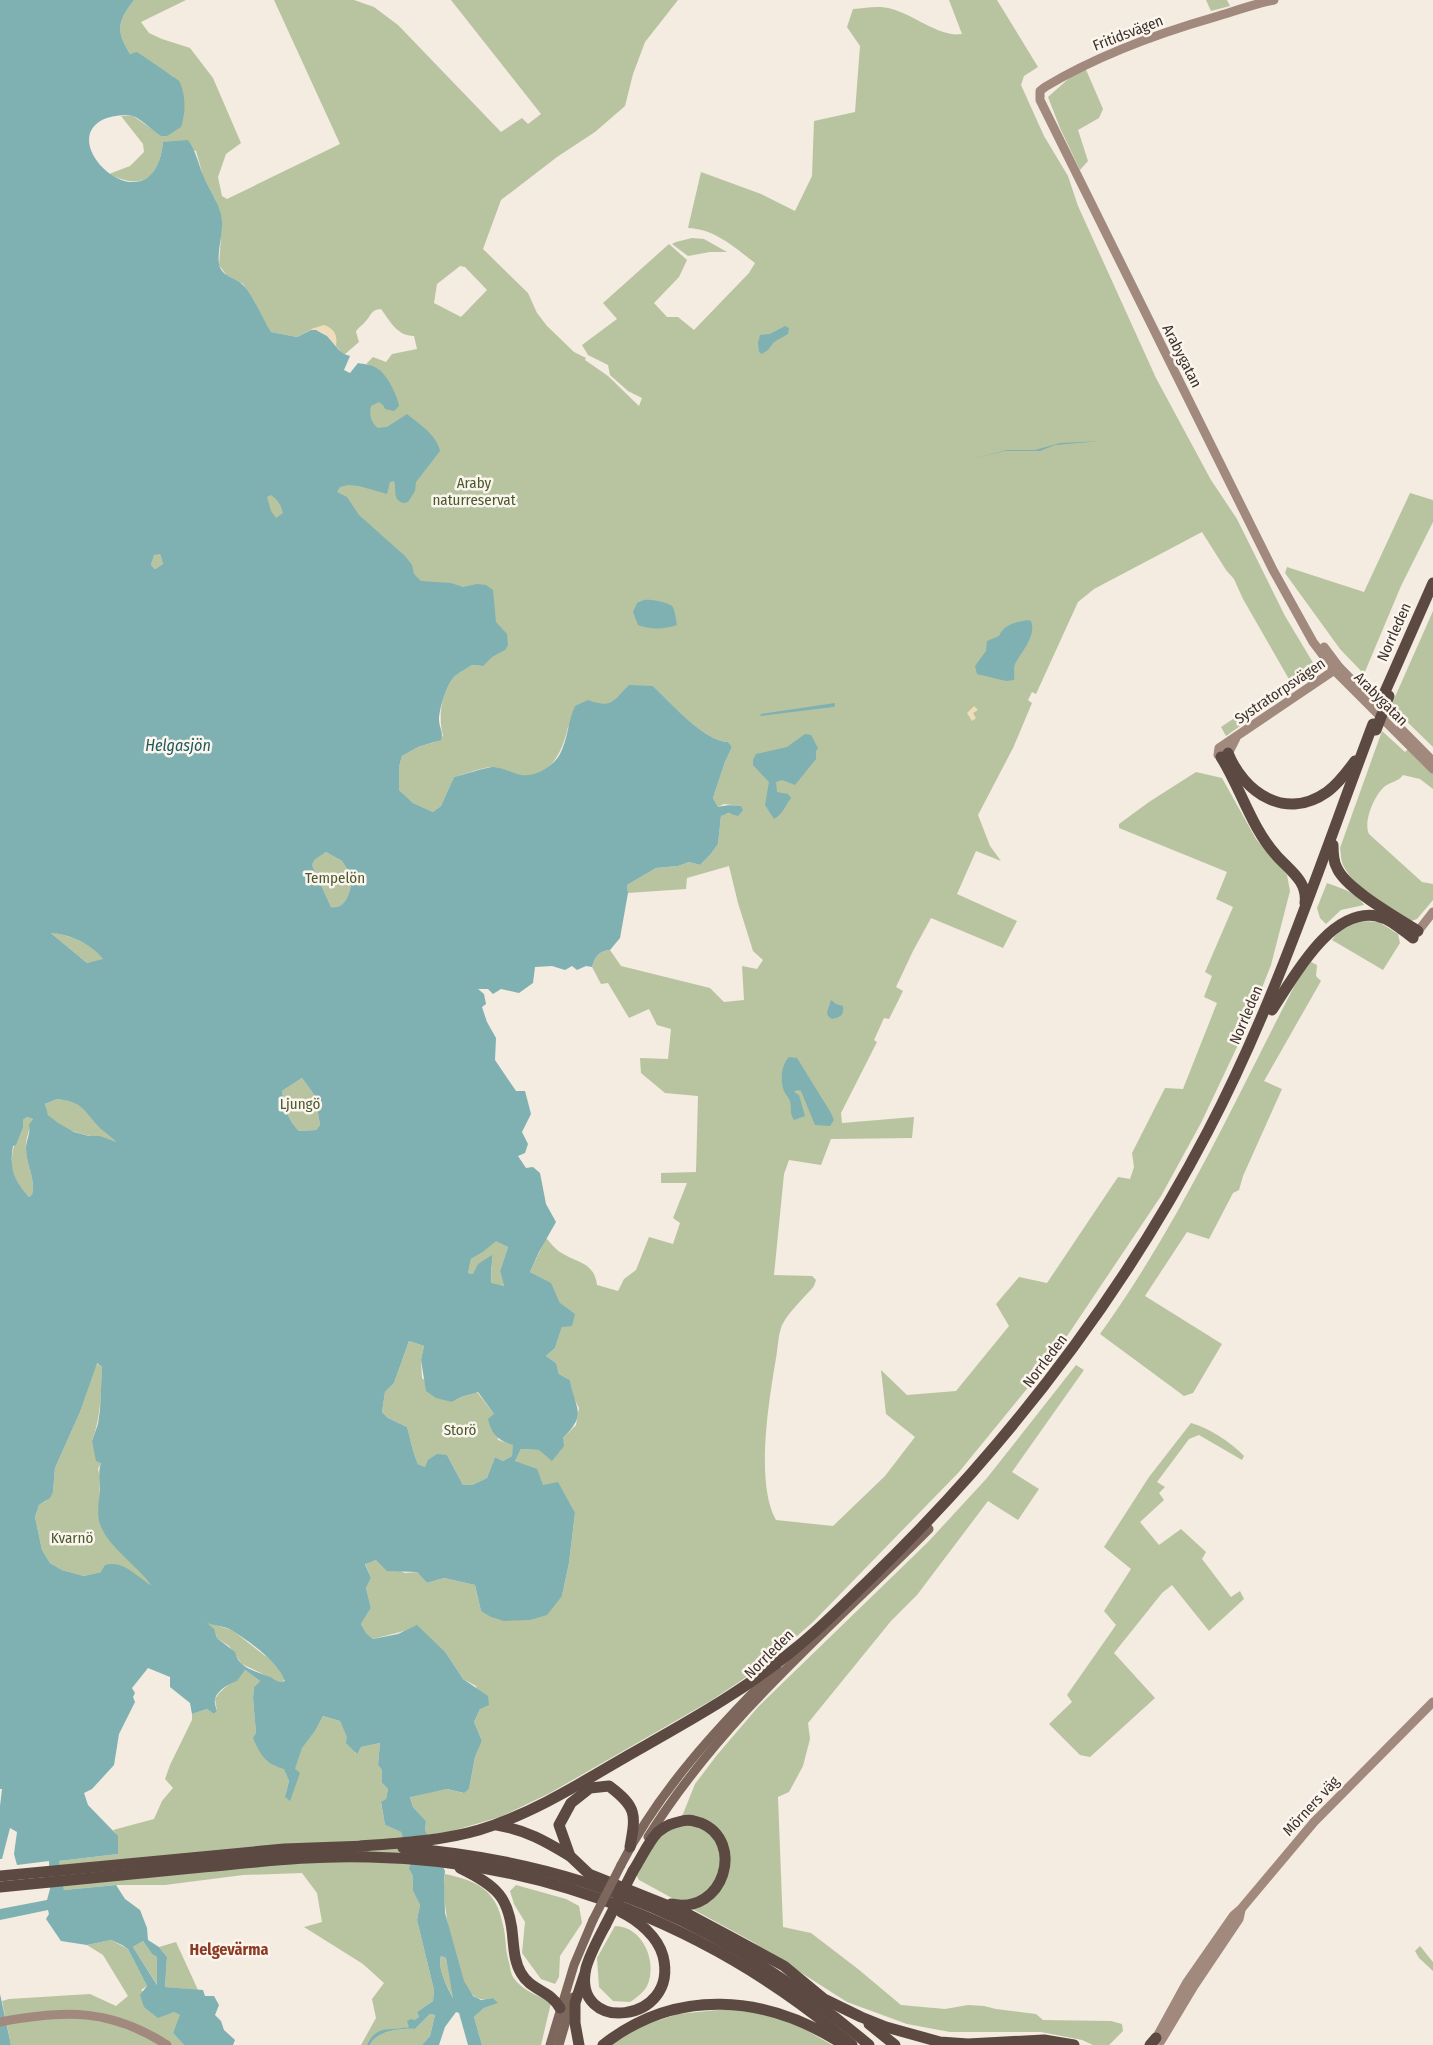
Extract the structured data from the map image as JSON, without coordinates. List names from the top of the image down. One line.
{"streets":{"highway":["Norrleden"],"street":["Fritidsvägen","Arabygatan","Systratorpsvägen","Mörners väg"]},"crossings":[["Fritidsvägen","Arabygatan"],["Arabygatan","Systratorpsvägen"]],"districts":["Helgevärma"],"water":["Helgasjön"],"parks":["Araby naturreservat","Tempelön","Ljungö","Storö","Kvarnö"]}
